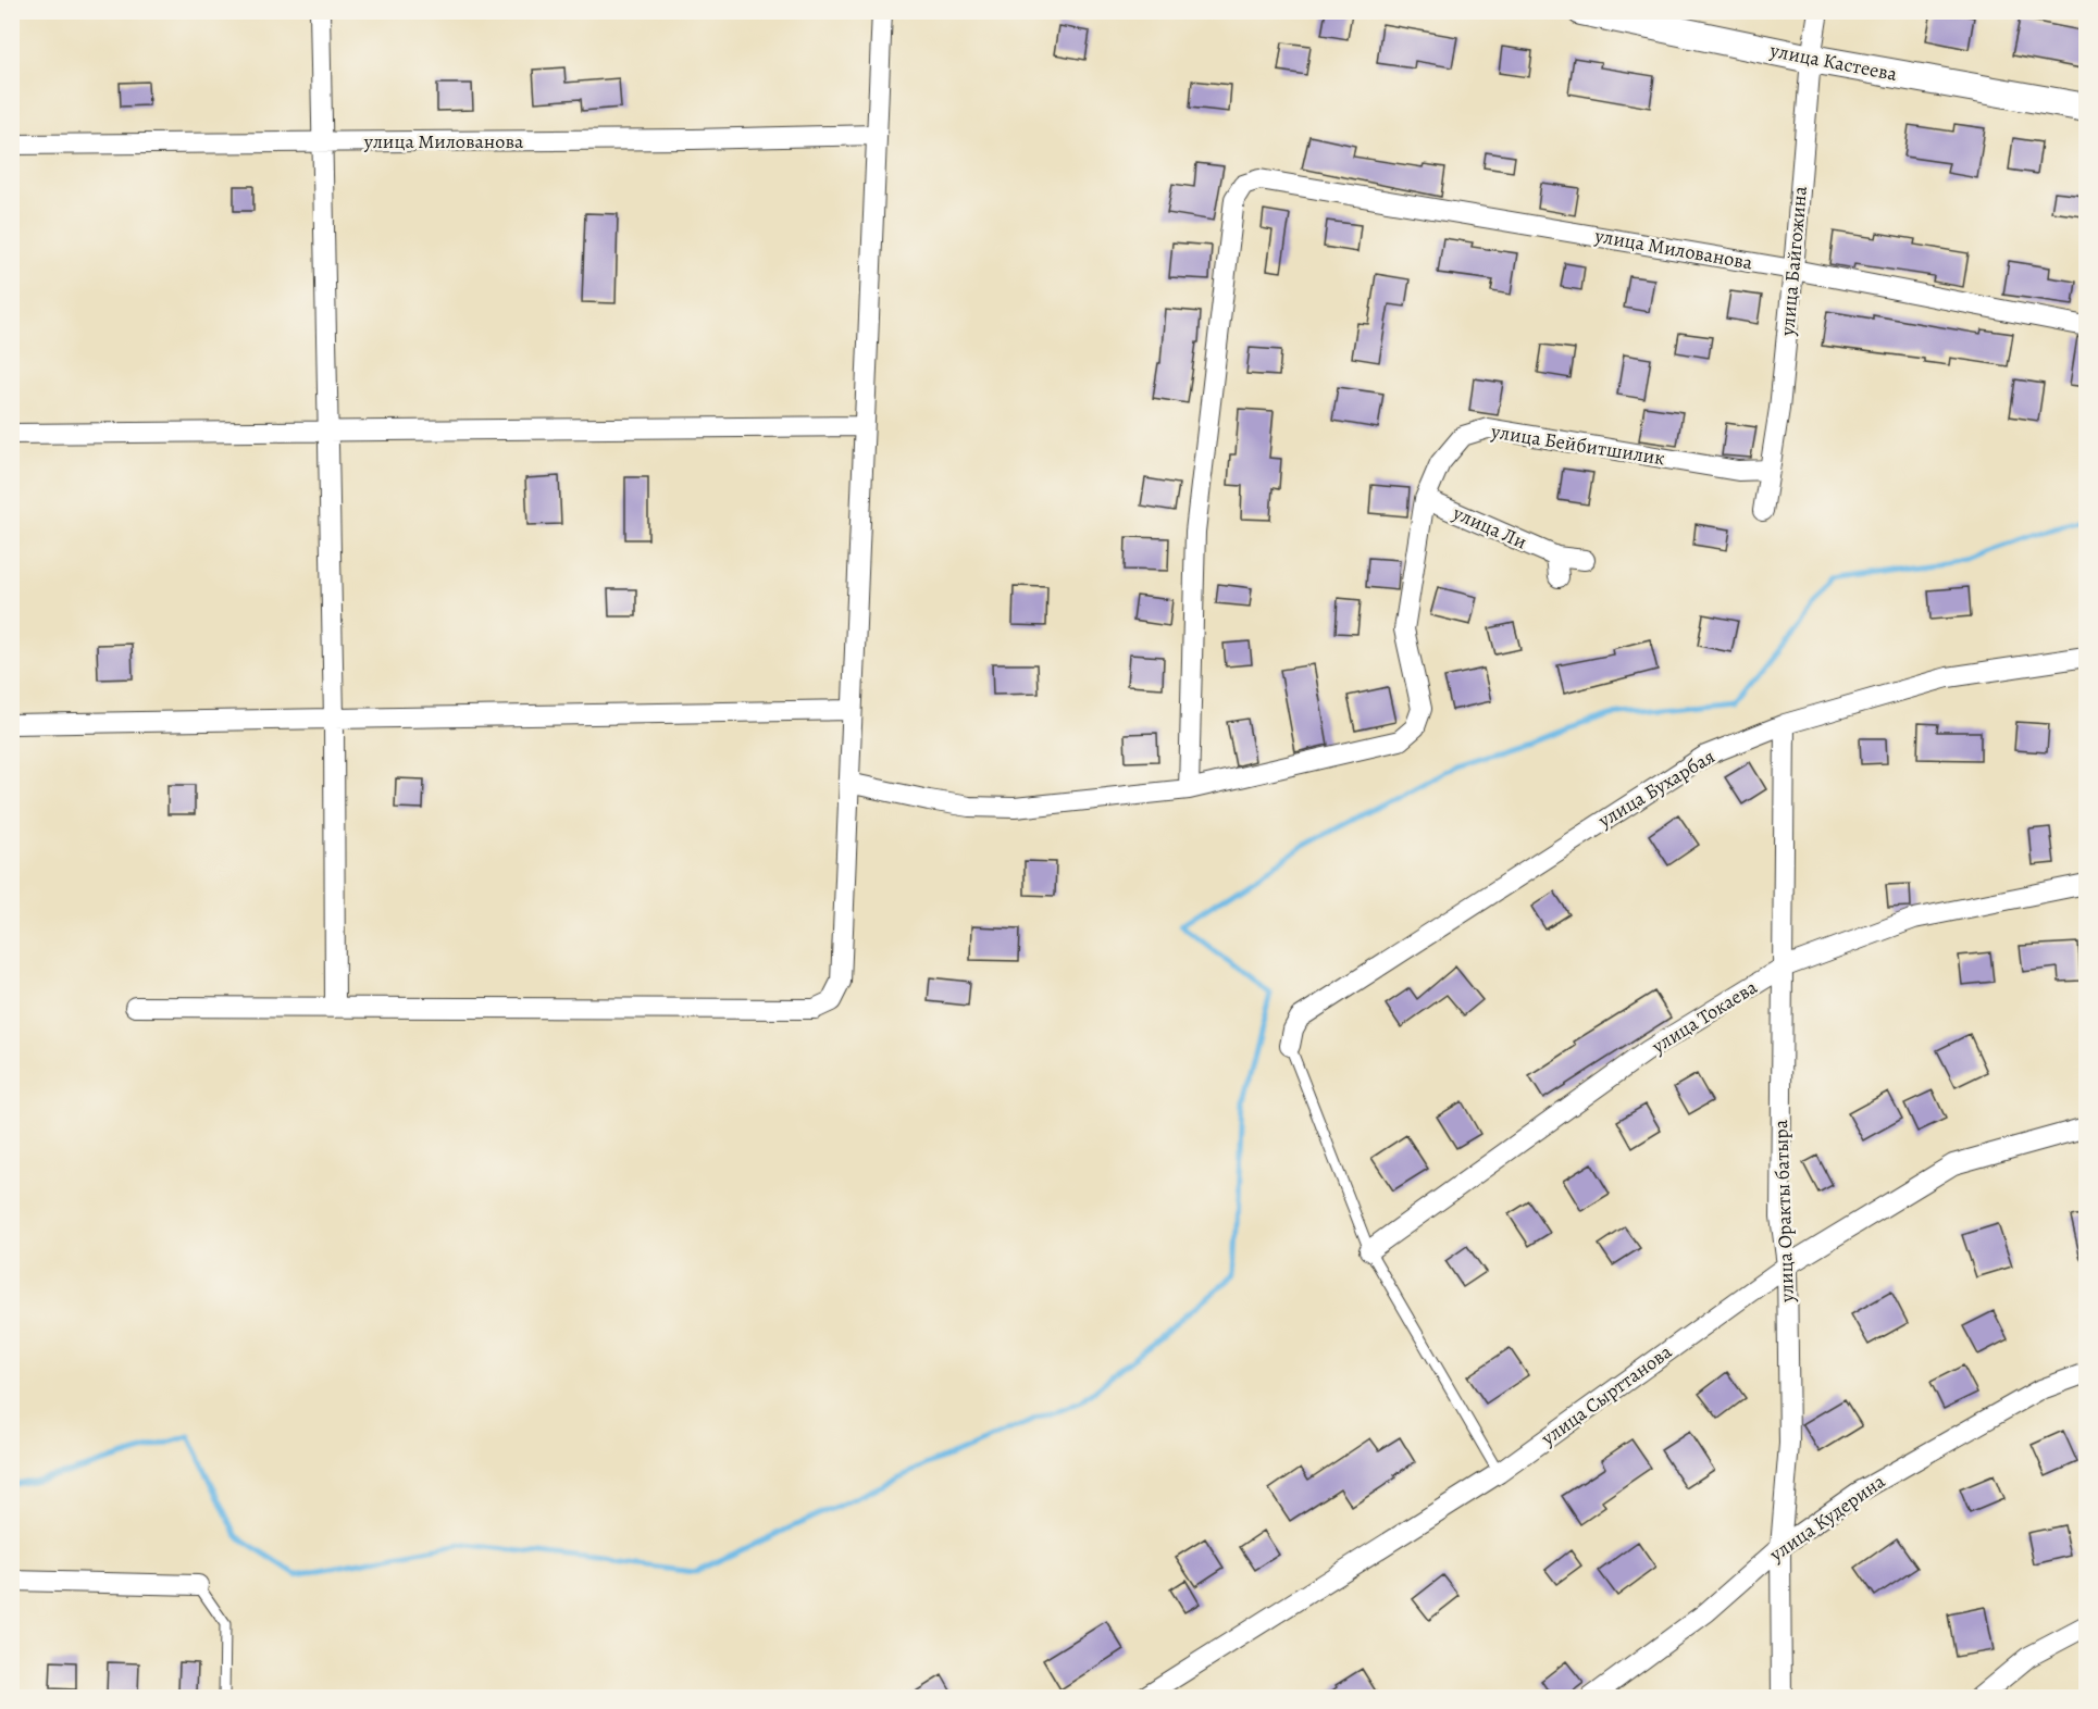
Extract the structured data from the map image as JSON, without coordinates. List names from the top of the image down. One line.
{"streets":{"street":["улица Кастеева","улица Милованова","улица Байгожина","улица Бейбитшилик","улица Ли","улица Бухарбая","улица Токаева","улица Оракты батыра","улица Сырттанова","улица Кудерина"]},"crossings":[["улица Кастеева","улица Байгожина"],["улица Милованова","улица Байгожина"],["улица Милованова","улица Бейбитшилик"],["улица Байгожина","улица Бейбитшилик"],["улица Бейбитшилик","улица Ли"],["улица Бухарбая","улица Оракты батыра"],["улица Токаева","улица Оракты батыра"],["улица Оракты батыра","улица Сырттанова"],["улица Оракты батыра","улица Кудерина"]]}
